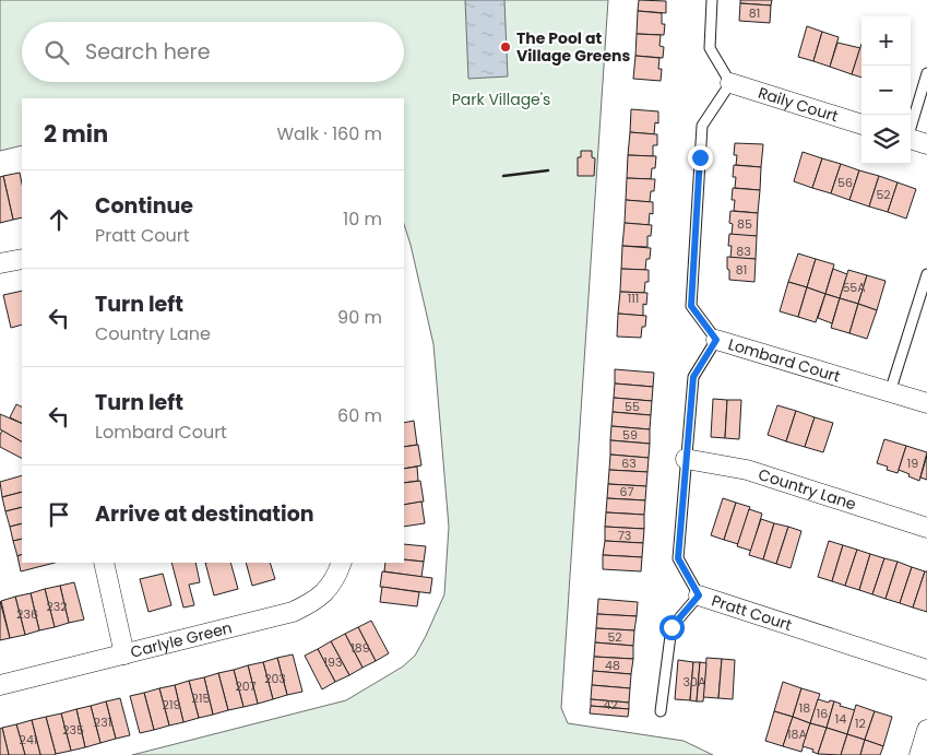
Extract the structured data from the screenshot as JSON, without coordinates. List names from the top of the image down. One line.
{"streets":{"street":["Raily Court","Lombard Court","Country Lane","Pratt Court","Carlyle Green"]},"crossings":[["Raily Court","Lombard Court"]],"parks":["Park Village's"],"places":["The Pool at Village Greens"],"house_numbers":["81","56","52","85","83","81","55A","111","55","59","63","19","67","73","232","236","52","189","193","48","203","30A","207","215","219","42","18","16","14","231","12","235","18A","241"],"page":{"map_buttons":["+","−"],"search":"Search here","heading":["2 min","Walk · 160 m"],"list":[["Continue","Pratt Court","10 m"],["Turn left","Country Lane","90 m"],["Turn left","Lombard Court","60 m"],"Arrive at destination"]}}
